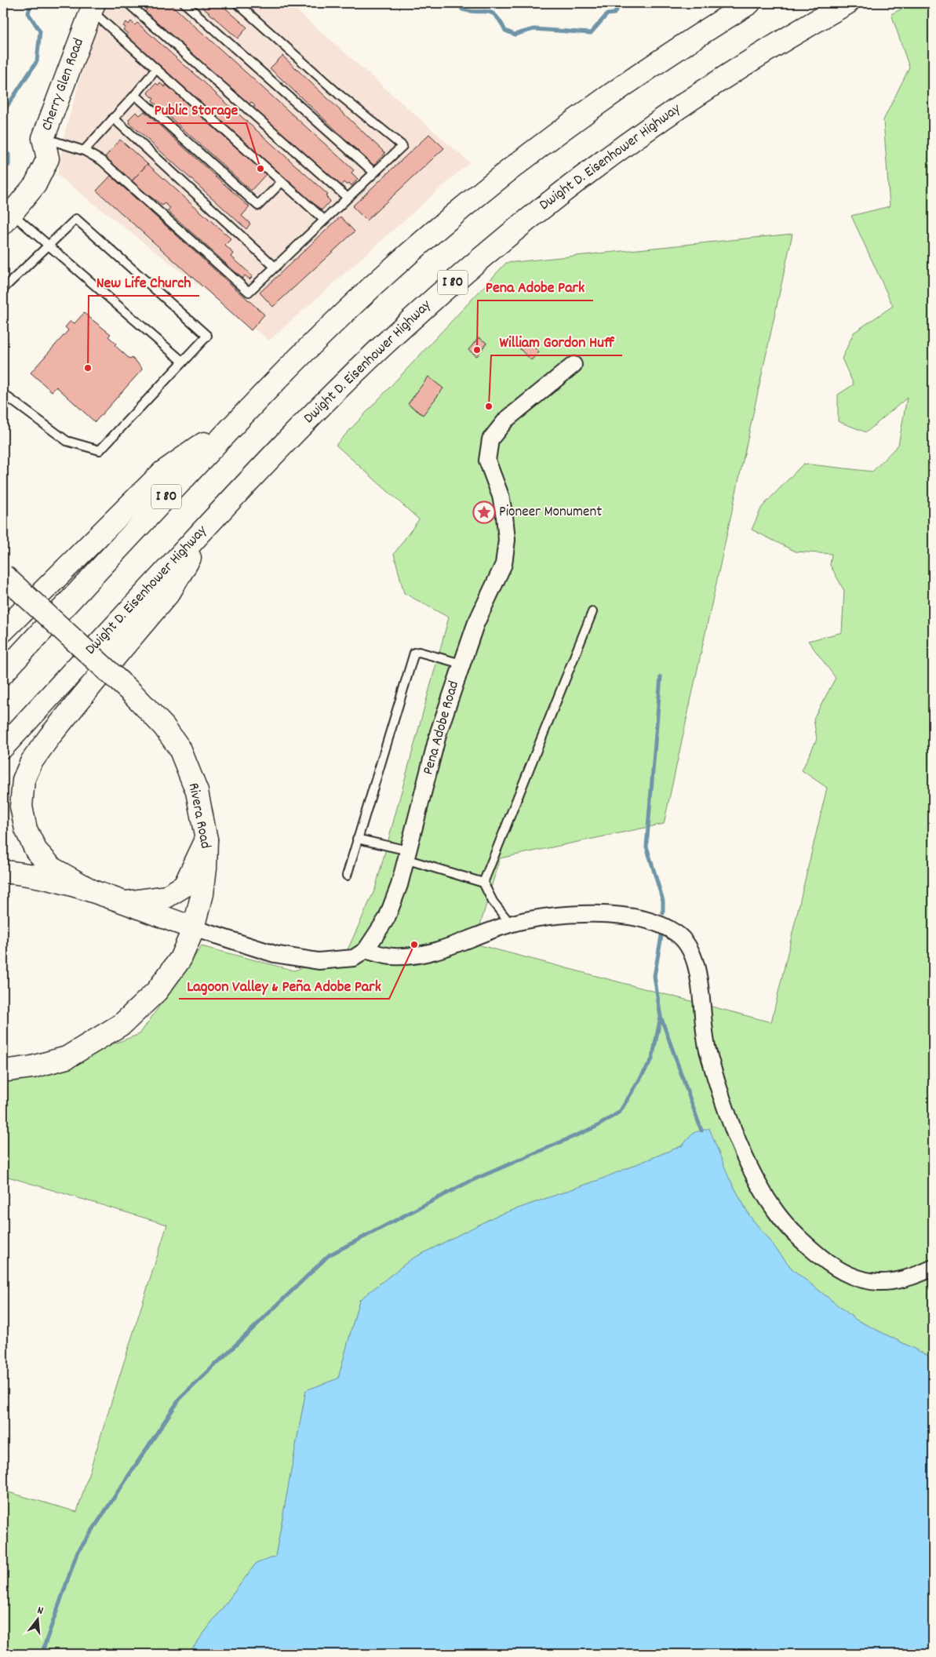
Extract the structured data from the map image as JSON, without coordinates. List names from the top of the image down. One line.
{"streets":{"main road":["Cherry Glen Road","Dwight D. Eisenhower Highway","I 80","Rivera Road"],"street":["Pena Adobe Road"]},"places":{"other":["Public Storage","Pena Adobe Park","New Life Church","William Gordon Huff","Lagoon Valley & Peña Adobe Park"],"place":["Pioneer Monument"]},"north":"top"}
